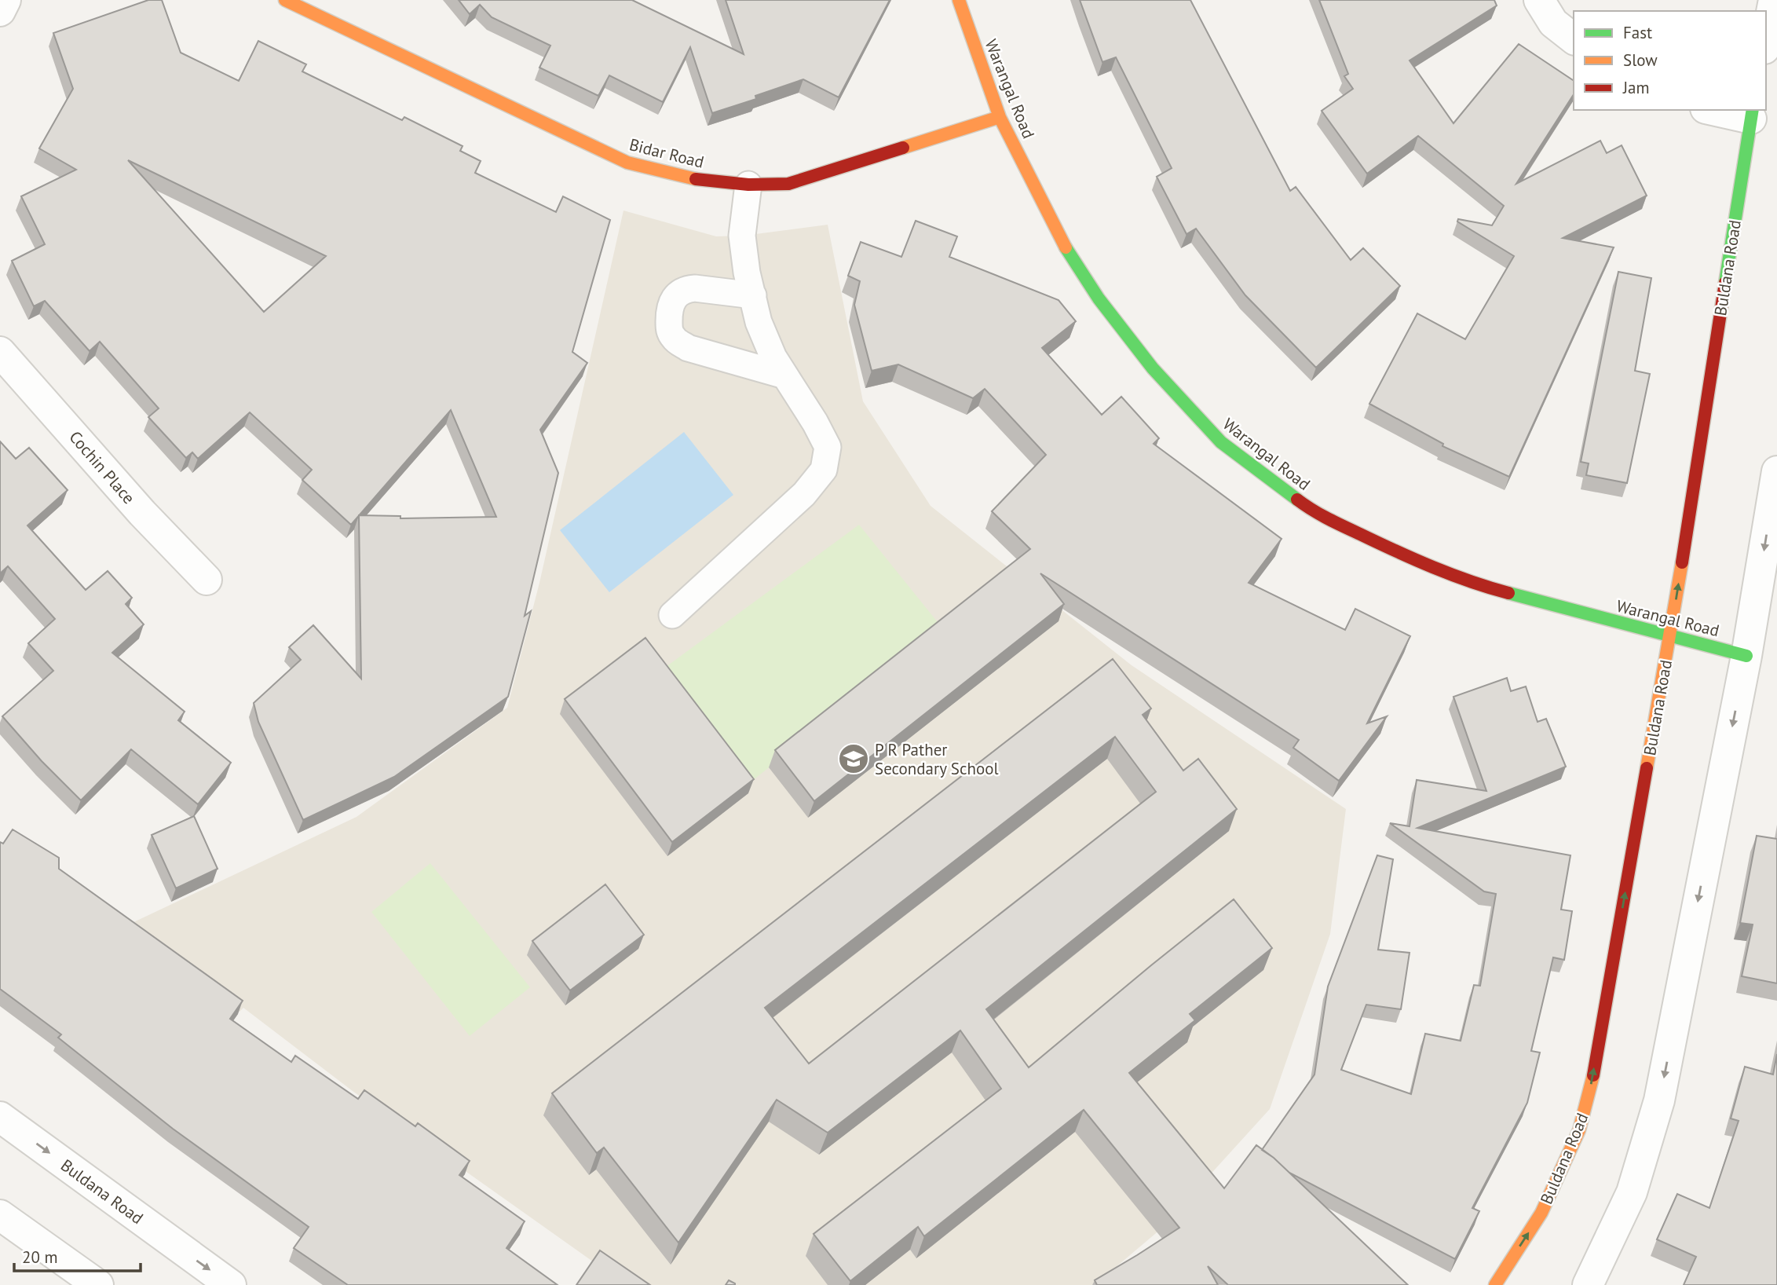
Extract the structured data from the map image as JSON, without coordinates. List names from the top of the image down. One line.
{"streets":{"street":["Warangal Road","Bidar Road","Buldana Road","Cochin Place"]},"crossings":[["Warangal Road","Bidar Road"],["Warangal Road","Buldana Road"]],"places":{"school or university":["P R Pather Secondary School"]},"legend":["Fast","Slow","Jam"],"scale_bar":"20 m"}
